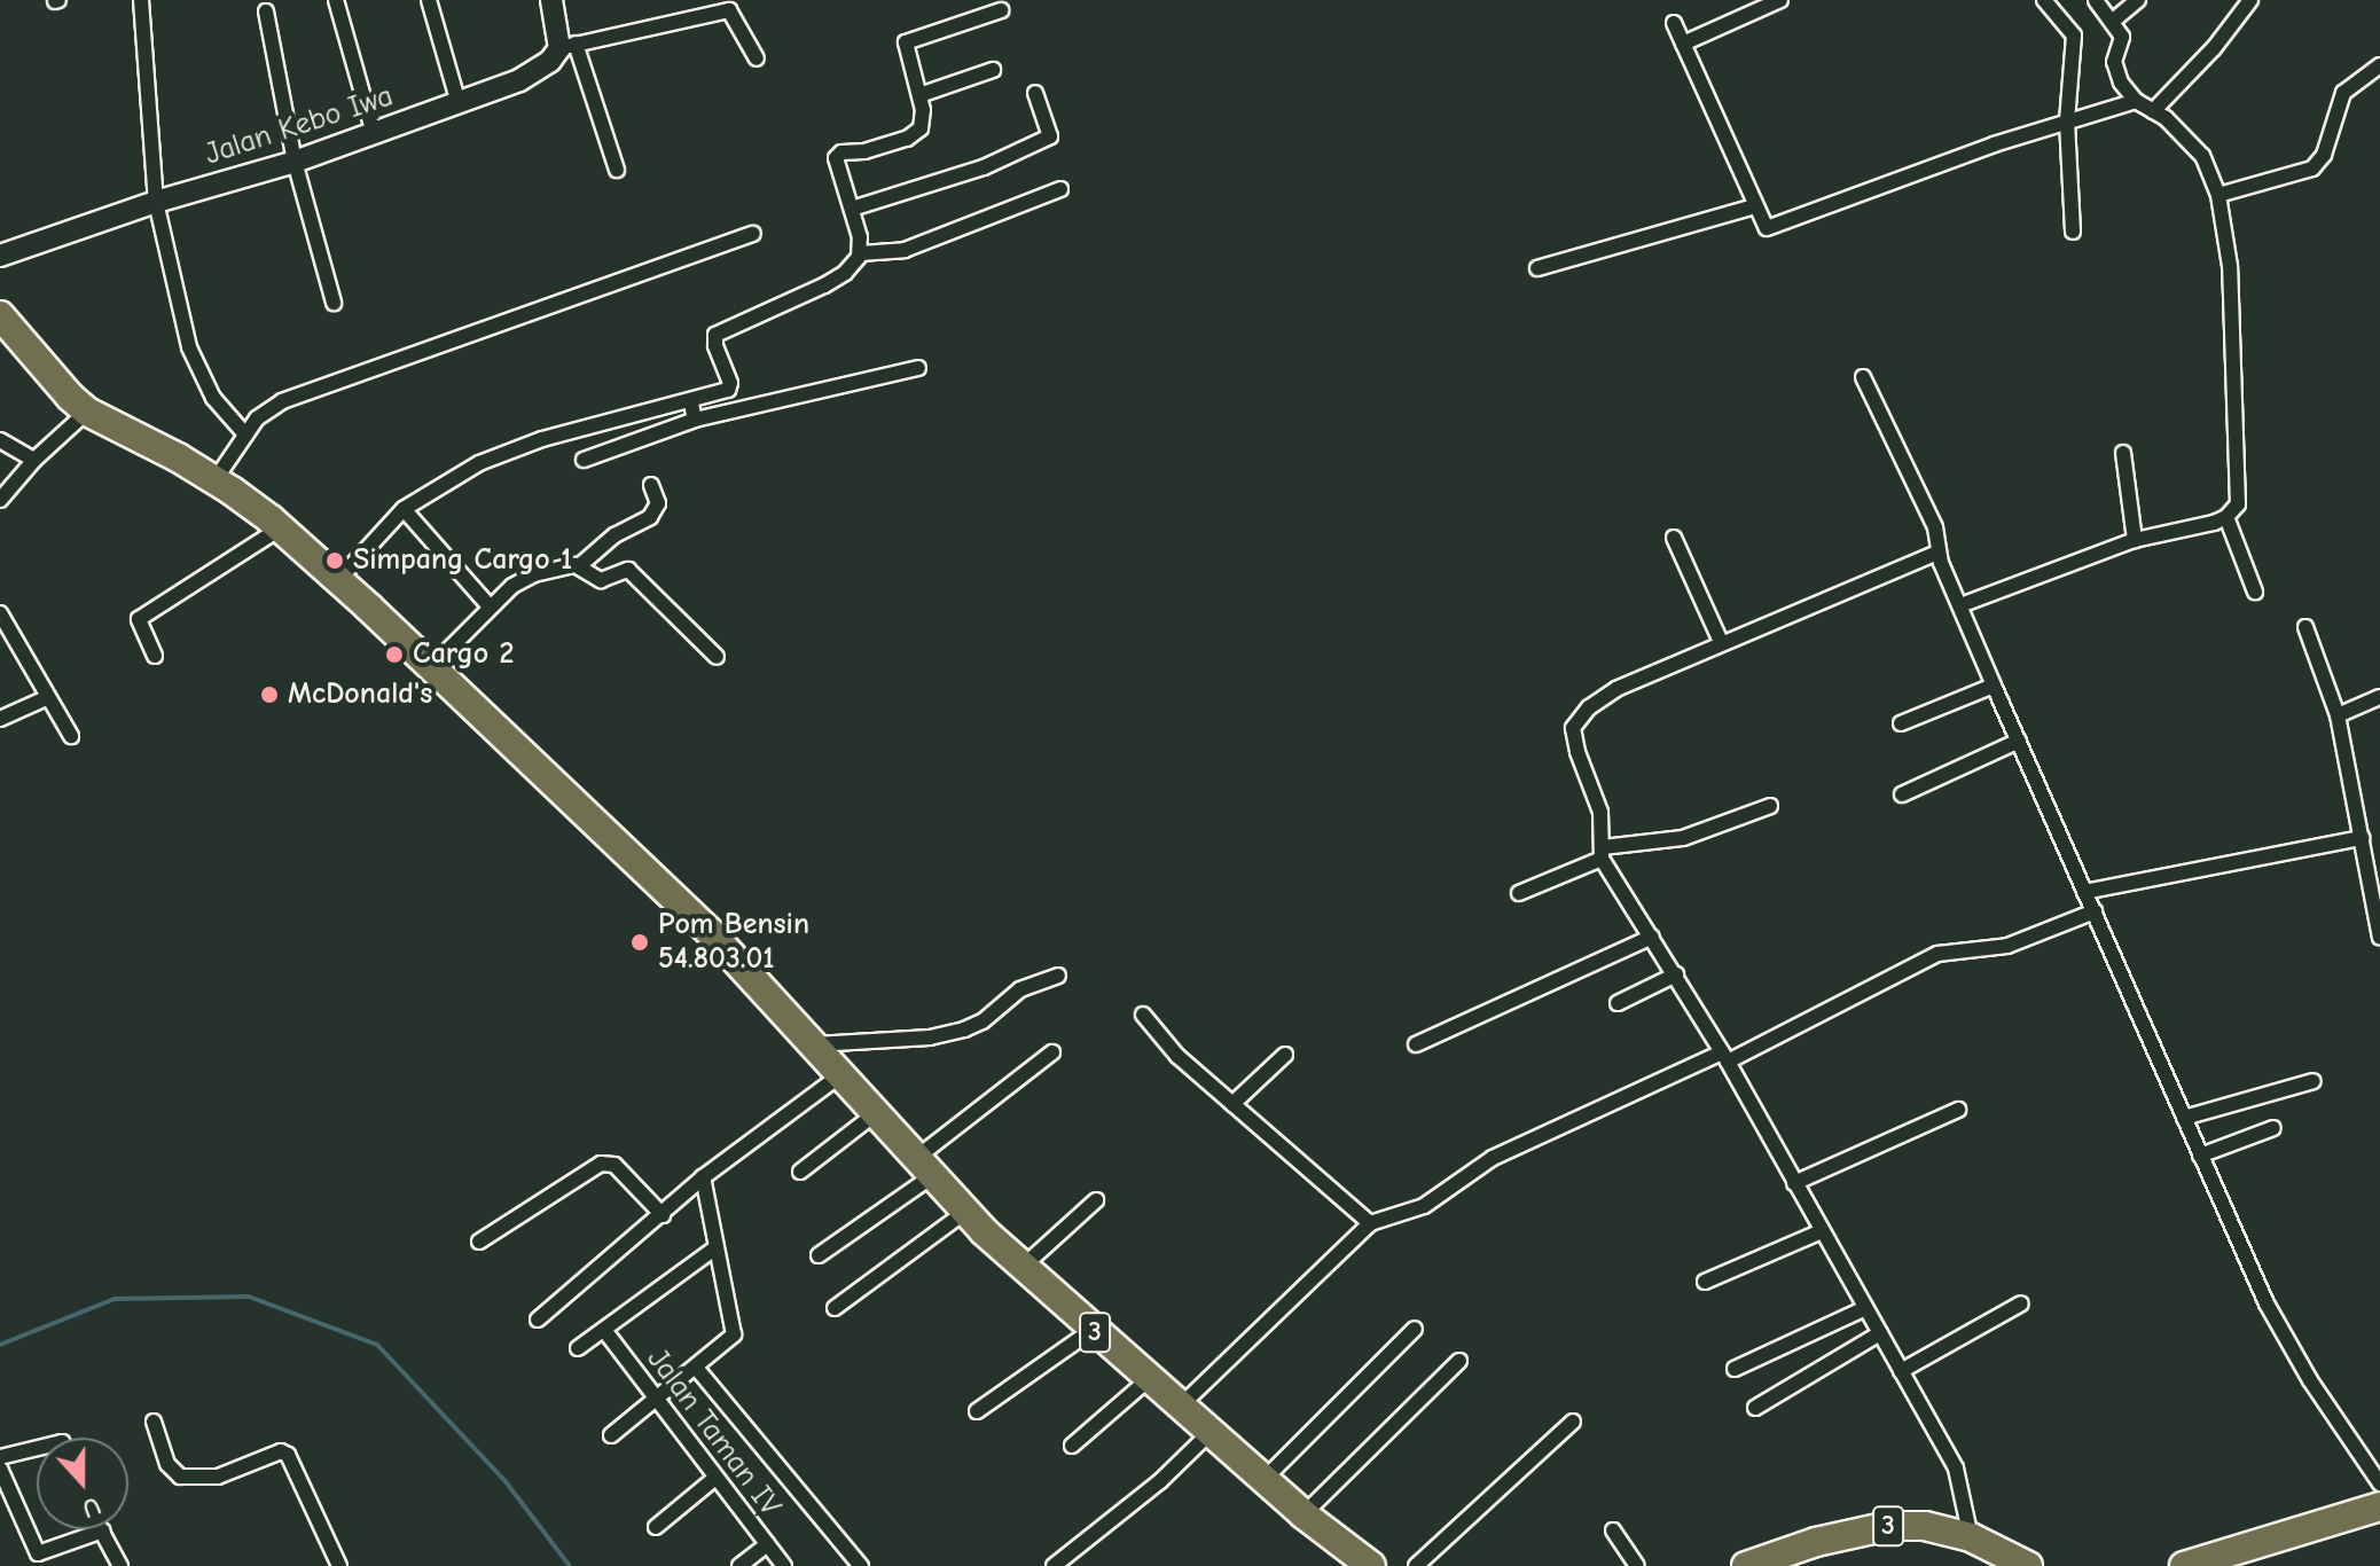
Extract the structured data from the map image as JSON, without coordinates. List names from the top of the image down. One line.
{"streets":{"highway":["3"],"street":["Jalan Kebo Iwa","Jalan Taman IV"]},"places":["Simpang Cargo 1","Cargo 2","McDonald's","Pom Bensin 54.803.01"],"north":"bottom"}
